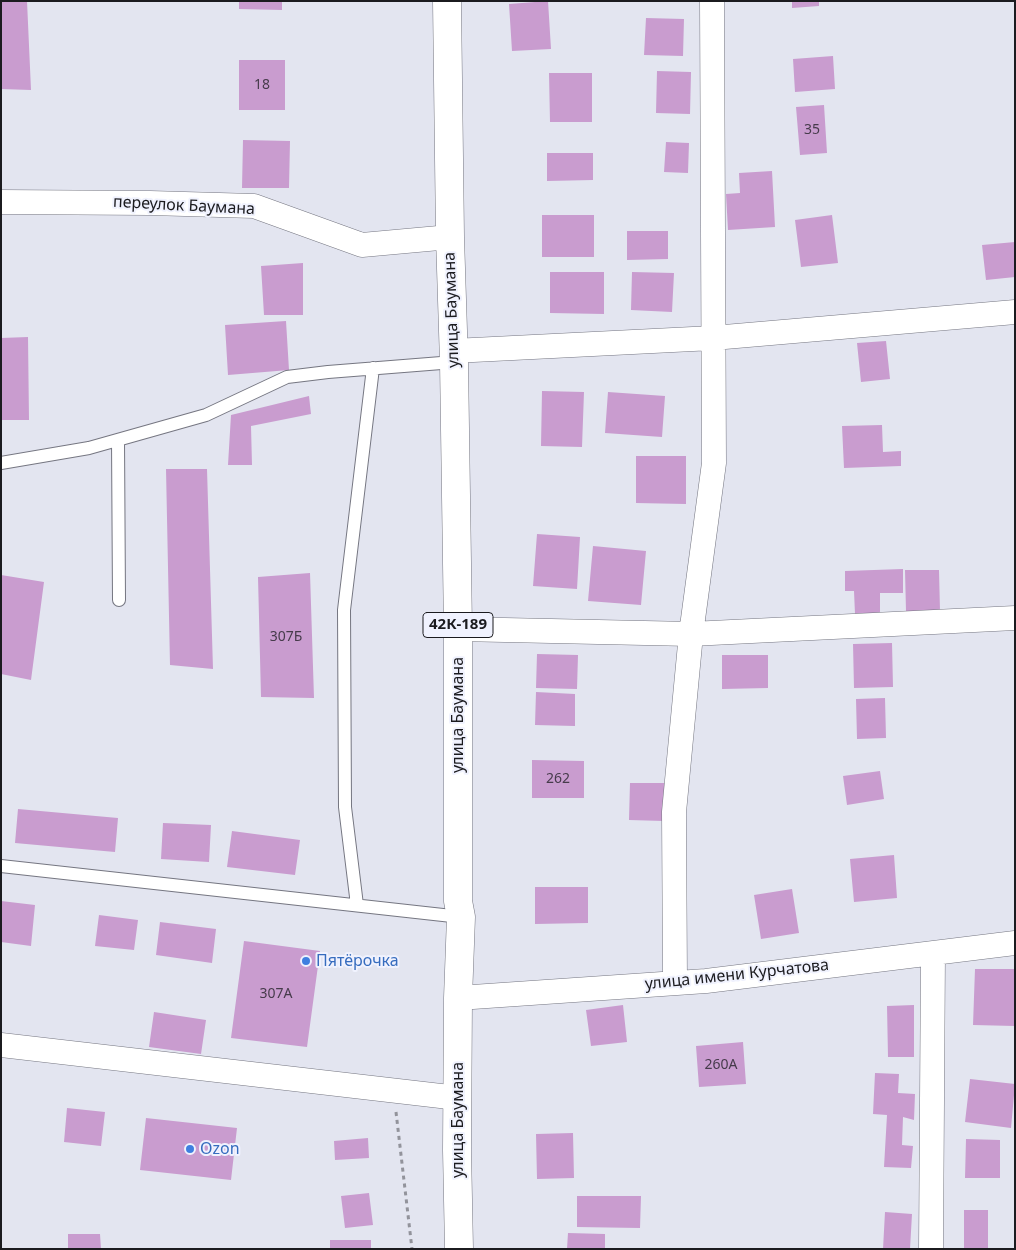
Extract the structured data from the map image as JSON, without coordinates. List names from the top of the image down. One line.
{"streets":{"main road":["улица Баумана","42К-189"],"street":["переулок Баумана","улица имени Курчатова"]},"crossings":[["переулок Баумана","улица Баумана"],["улица Баумана","улица имени Курчатова"]],"places":["Пятёрочка","Ozon"],"house_numbers":["18","35","307Б","262","307А","260А"]}
